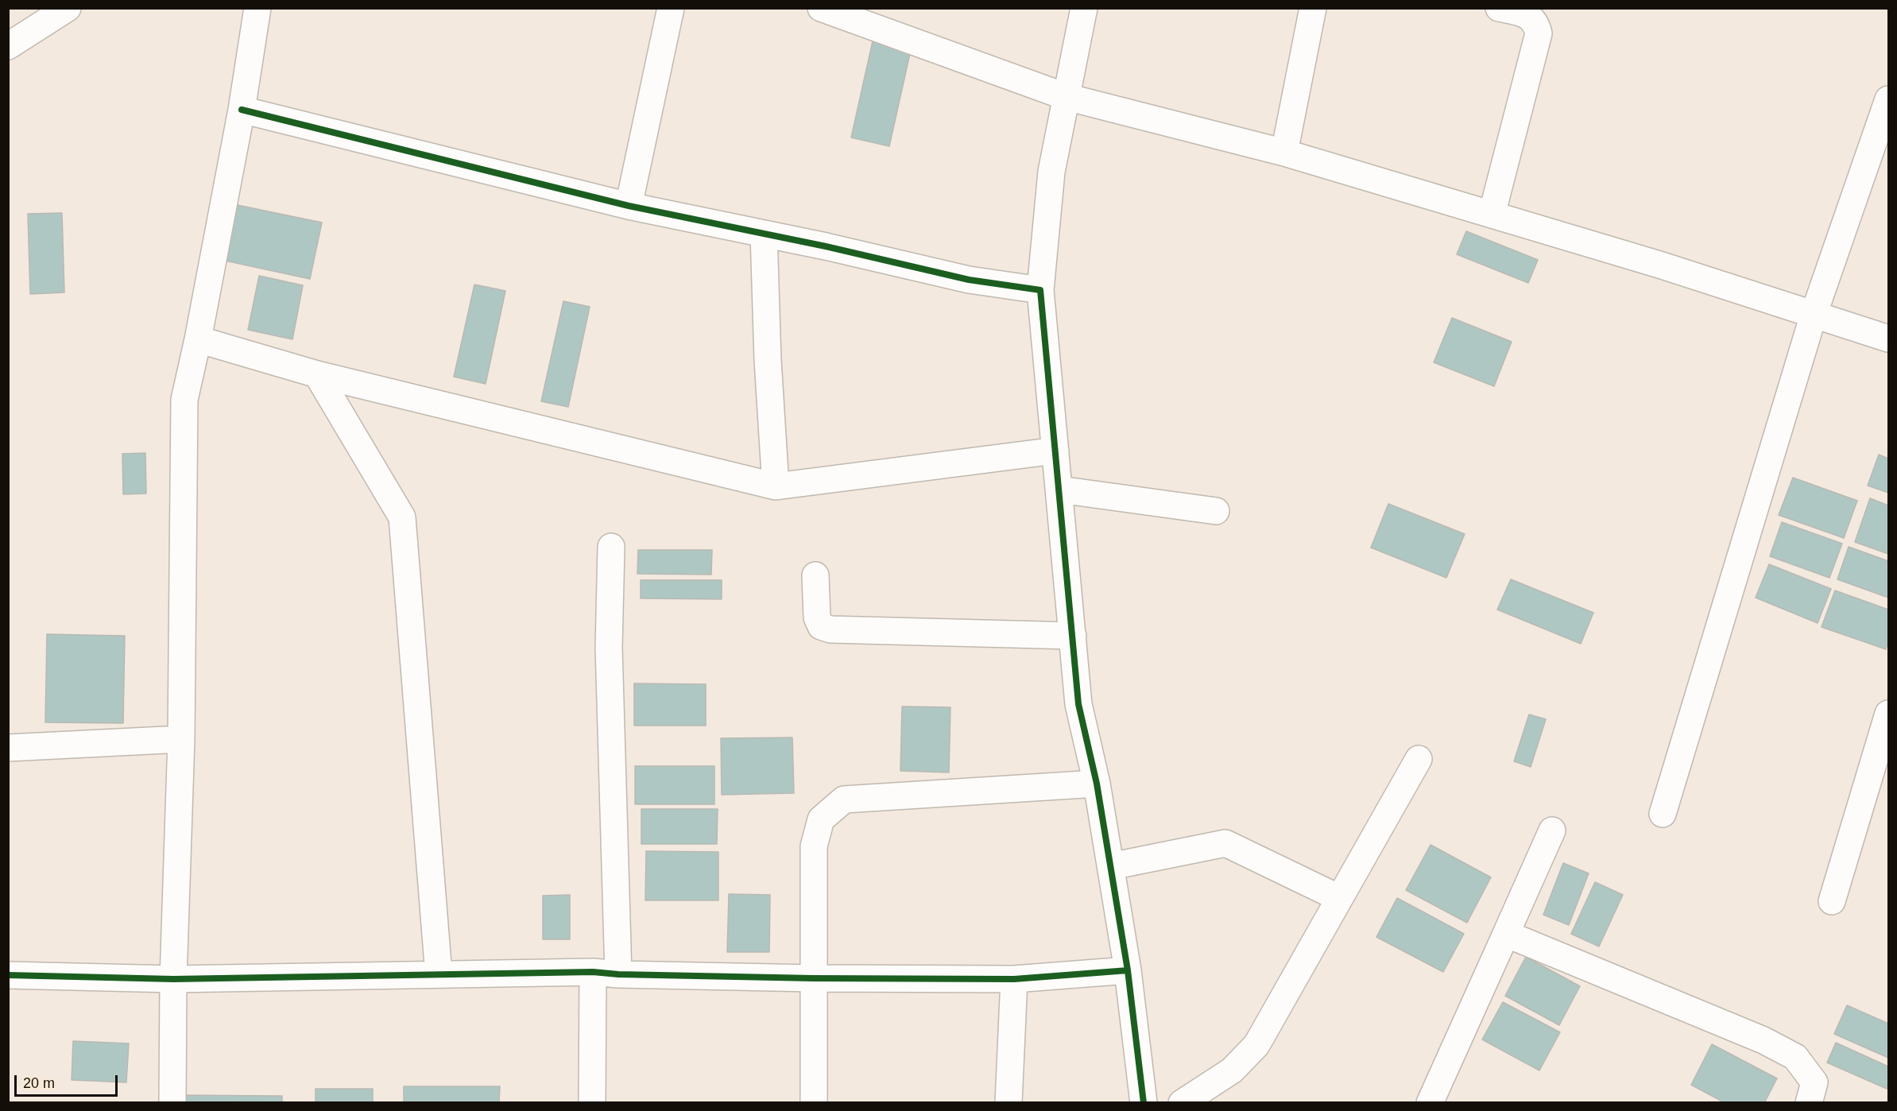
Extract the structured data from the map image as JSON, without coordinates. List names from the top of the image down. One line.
{"scale_bar":"20 m"}
